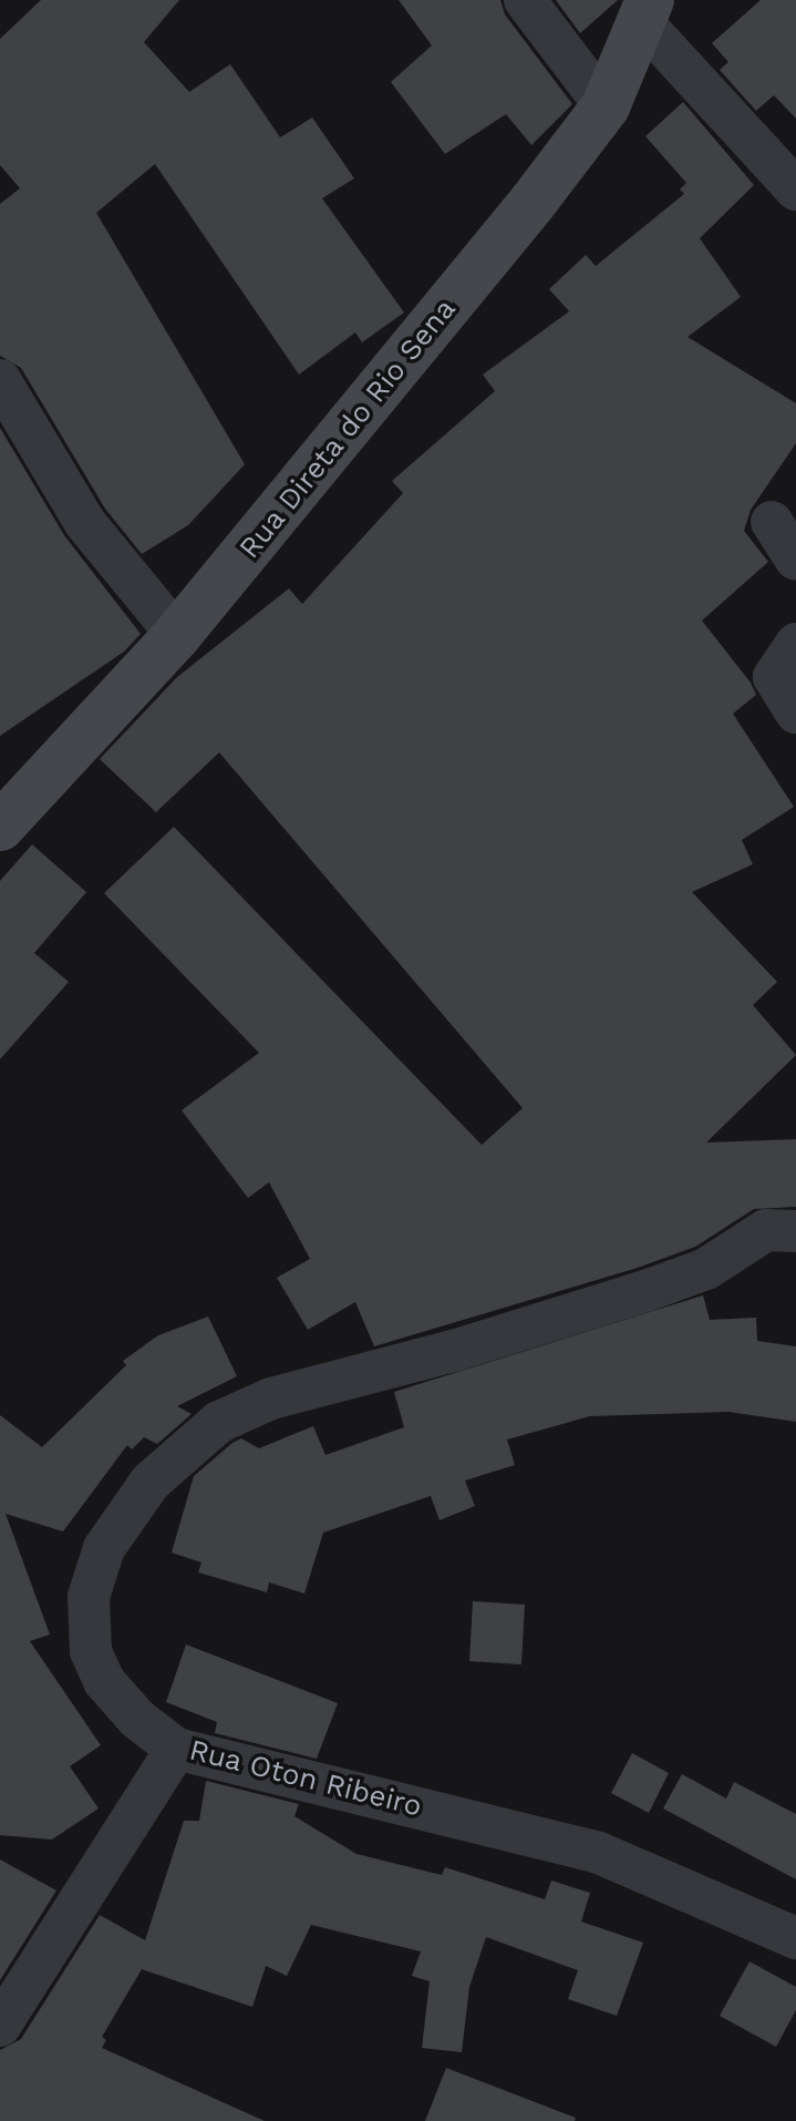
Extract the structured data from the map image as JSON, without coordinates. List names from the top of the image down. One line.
{"streets":{"main road":["Rua Direta do Rio Sena"],"street":["Rua Oton Ribeiro"]}}
